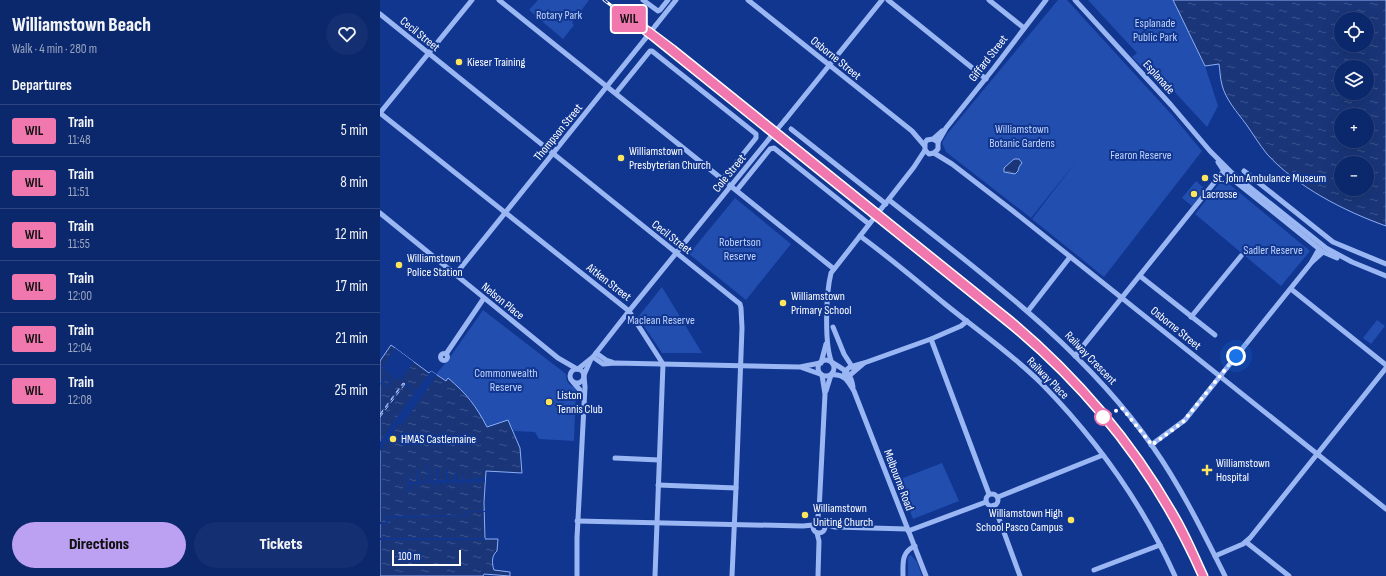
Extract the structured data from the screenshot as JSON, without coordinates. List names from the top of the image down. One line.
{"streets":{"street":["Cecil Street","Osborne Street","Giffard Street","Esplanade","Thompson Street","Cole Street","Aitken Street","Nelson Place","Railway Crescent","Railway Place","Melbourne Road"]},"crossings":[["Cecil Street","Thompson Street"],["Cecil Street","Cole Street"],["Osborne Street","Giffard Street"],["Osborne Street","Cole Street"],["Thompson Street","Aitken Street"],["Thompson Street","Nelson Place"],["Cole Street","Aitken Street"],["Cole Street","Nelson Place"]],"parks":["Rotary Park","Esplanade Public Park","Williamstown Botanic Gardens","Fearon Reserve","Robertson Reserve","Sadler Reserve","Maclean Reserve","Commonwealth Reserve"],"places":{"other":["Kieser Training","Williamstown Presbyterian Church","St. John Ambulance Museum","Lacrosse","Williamstown Police Station","Williamstown Primary School","Liston Tennis Club","HMAS Castlemaine","Williamstown Uniting Church","Williamstown High School Pasco Campus"],"health":["Williamstown Hospital"]},"scale_bar":"100 m","page":{"heading":[["Williamstown Beach","Walk · 4 min · 280 m"],"Departures"],"on_map":"WIL","map_buttons":["+","−"],"list":[{"mark":"WIL","name":"Train","note":"11:48","value":"5 min"},{"mark":"WIL","name":"Train","note":"11:51","value":"8 min"},{"mark":"WIL","name":"Train","note":"11:55","value":"12 min"},{"mark":"WIL","name":"Train","note":"12:00","value":"17 min"},{"mark":"WIL","name":"Train","note":"12:04","value":"21 min"},{"mark":"WIL","name":"Train","note":"12:08","value":"25 min"}],"buttons":["Directions","Tickets"],"scale":"100 m"}}
